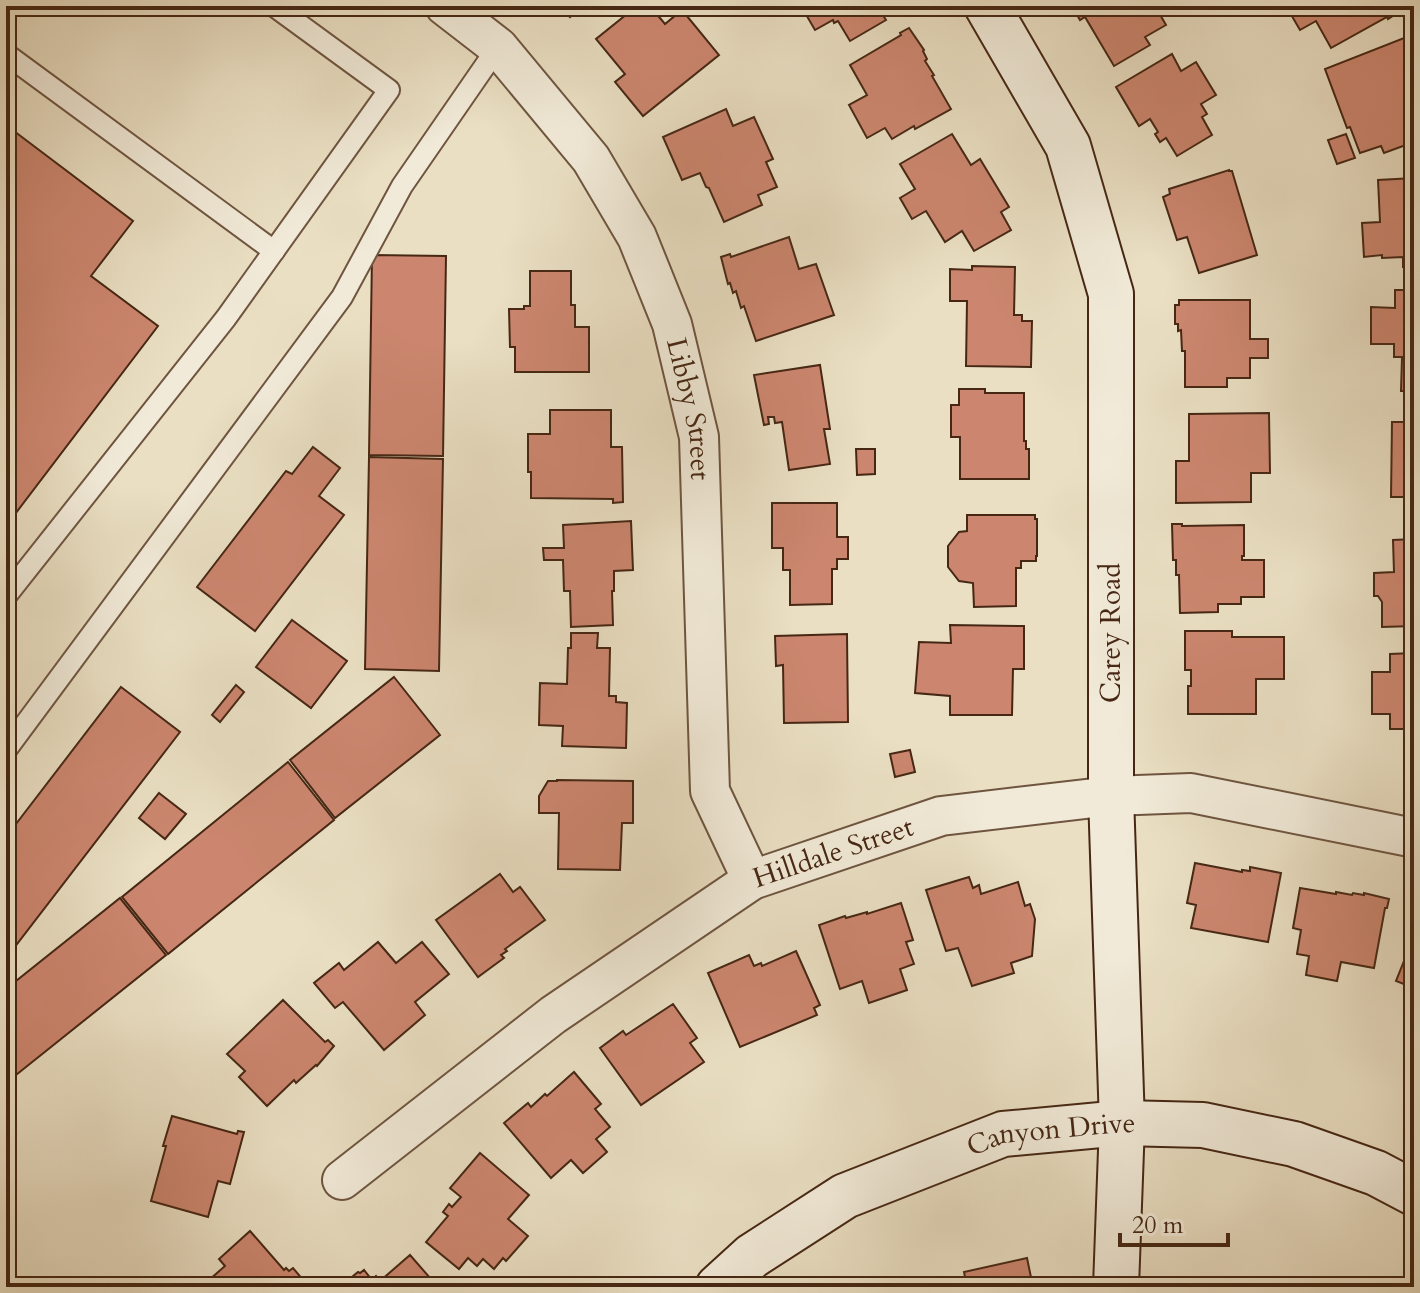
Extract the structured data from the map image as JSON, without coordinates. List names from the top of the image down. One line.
{"streets":{"street":["Libby Street","Carey Road","Hilldale Street","Canyon Drive"]},"crossings":[["Libby Street","Hilldale Street"],["Carey Road","Hilldale Street"],["Carey Road","Canyon Drive"]],"scale_bar":"20 m"}
